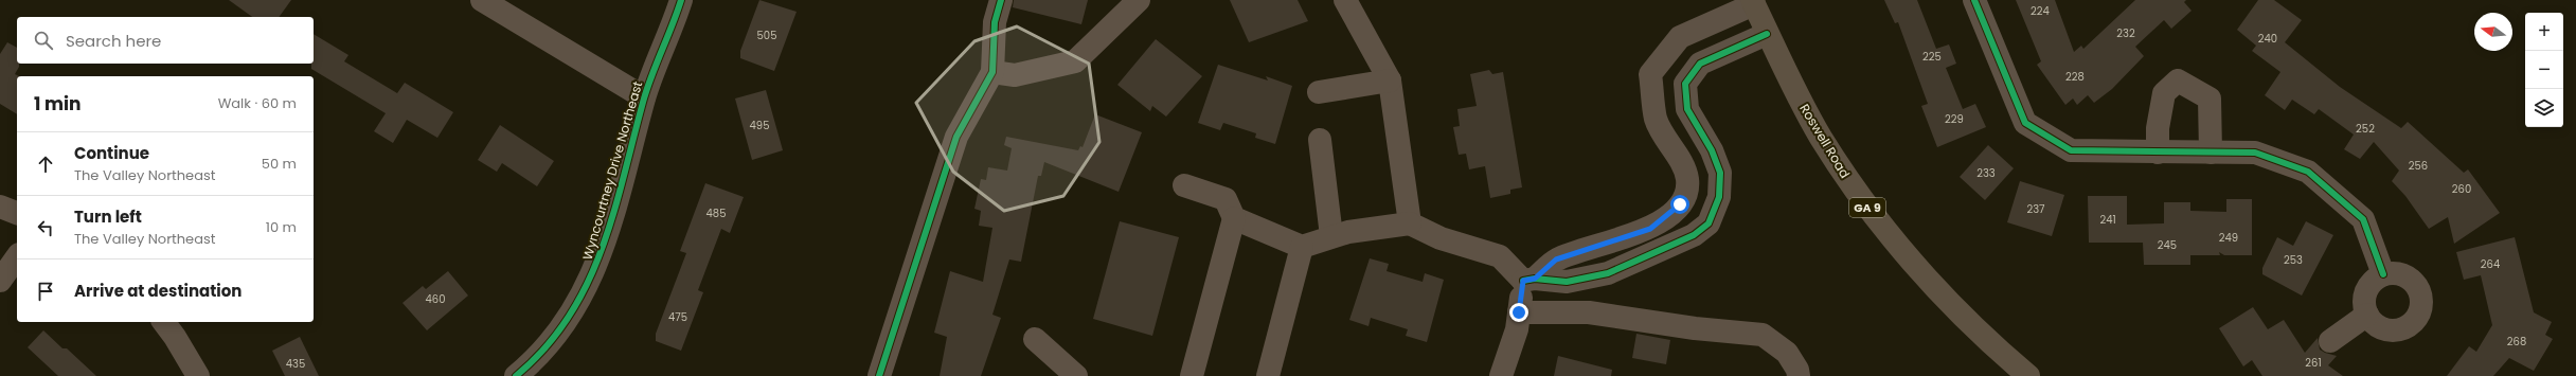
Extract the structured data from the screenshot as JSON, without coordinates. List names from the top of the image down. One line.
{"streets":{"main road":["Roswell Road","GA 9"],"street":["Wyncourtney Drive Northeast"]},"house_numbers":["224","232","505","240","225","228","229","495","252","256","233","260","237","485","241","249","245","253","264","460","475","268","261","435"],"north":"left","page":{"map_buttons":["+","−"],"search":"Search here","heading":["1 min","Walk · 60 m"],"list":[["Continue","The Valley Northeast","50 m"],["Turn left","The Valley Northeast","10 m"],"Arrive at destination"]}}
